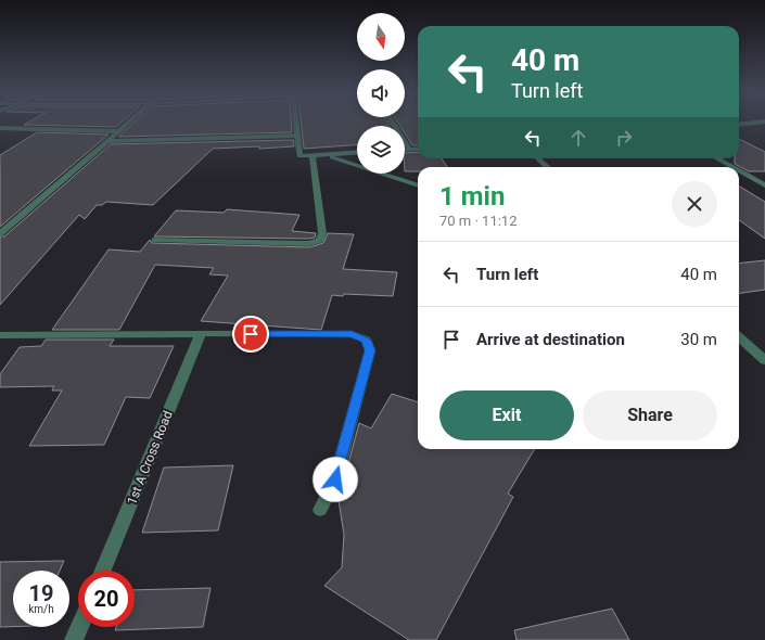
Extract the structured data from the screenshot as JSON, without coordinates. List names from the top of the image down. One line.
{"streets":{"street":["1st A Cross Road"]},"north":"bottom","page":{"turn":["40 m","Turn left"],"heading":["1 min","70 m · 11:12"],"list":[{"name":"Turn left","value":"40 m"},{"name":"Arrive at destination","value":"30 m"}],"buttons":["Exit","Share"],"speed":"19 km/h","limit":"20"}}
